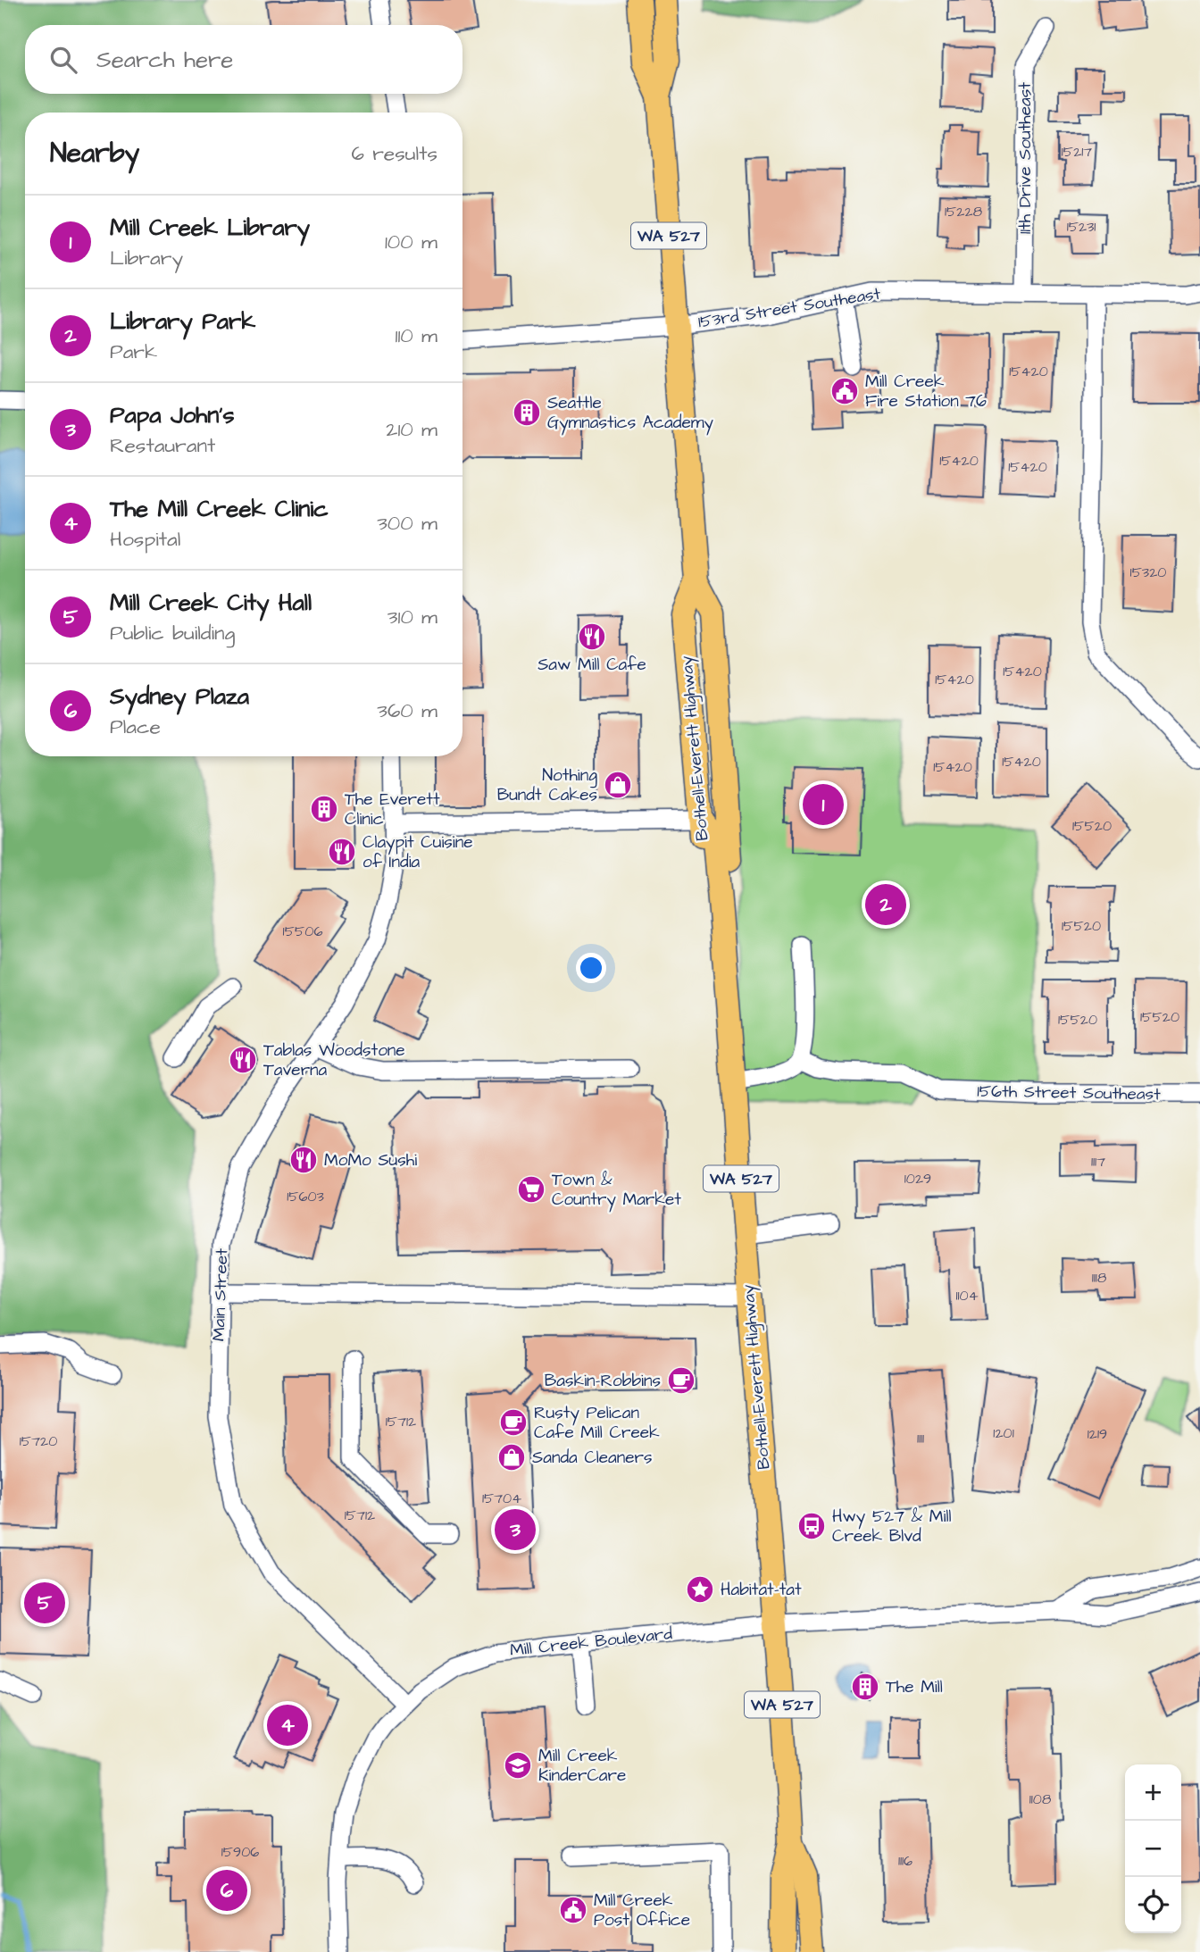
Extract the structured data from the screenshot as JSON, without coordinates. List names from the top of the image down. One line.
{"streets":{"main road":["WA 527","Bothell-Everett Highway"],"street":["11th Drive Southeast","153rd Street Southeast","156th Street Southeast","Main Street","Mill Creek Boulevard"]},"crossings":[["11th Drive Southeast","153rd Street Southeast"],["153rd Street Southeast","Bothell-Everett Highway"],["Bothell-Everett Highway","Mill Creek Boulevard"],["Main Street","Mill Creek Boulevard"]],"places":{"public building":["Mill Creek Fire Station 76","Mill Creek Post Office"],"building":["Seattle Gymnastics Academy","The Everett Clinic","The Mill"],"restaurant":["Saw Mill Cafe","Claypit Cuisine of India","Tablas Woodstone Taverna","MoMo Sushi"],"shop":["Nothing Bundt Cakes","Sanda Cleaners"],"supermarket":["Town & Country Market"],"cafe":["Baskin-Robbins","Rusty Pelican Cafe Mill Creek"],"bus stop":["Hwy 527 & Mill Creek Blvd"],"place":["Habitat-tat"],"school or university":["Mill Creek KinderCare"]},"house_numbers":["15217","15228","15231","15420","15420","15420","15320","15420","15420","15420","15420","15520","15520","15506","15520","15520","1117","1029","15603","1118","1104","15712","1201","1219","1111","15720","15704","15712","1108","15906","1116"],"page":{"search":"Search here","heading":["Nearby","6 results"],"list":[{"mark":"1","name":"Mill Creek Library","note":"Library","value":"100 m"},{"mark":"2","name":"Library Park","note":"Park","value":"110 m"},{"mark":"3","name":"Papa John's","note":"Restaurant","value":"210 m"},{"mark":"4","name":"The Mill Creek Clinic","note":"Hospital","value":"300 m"},{"mark":"5","name":"Mill Creek City Hall","note":"Public building","value":"310 m"},{"mark":"6","name":"Sydney Plaza","note":"Place","value":"360 m"}],"pins":["1","2","3","5","4","6"],"map_buttons":["+","−"]}}
